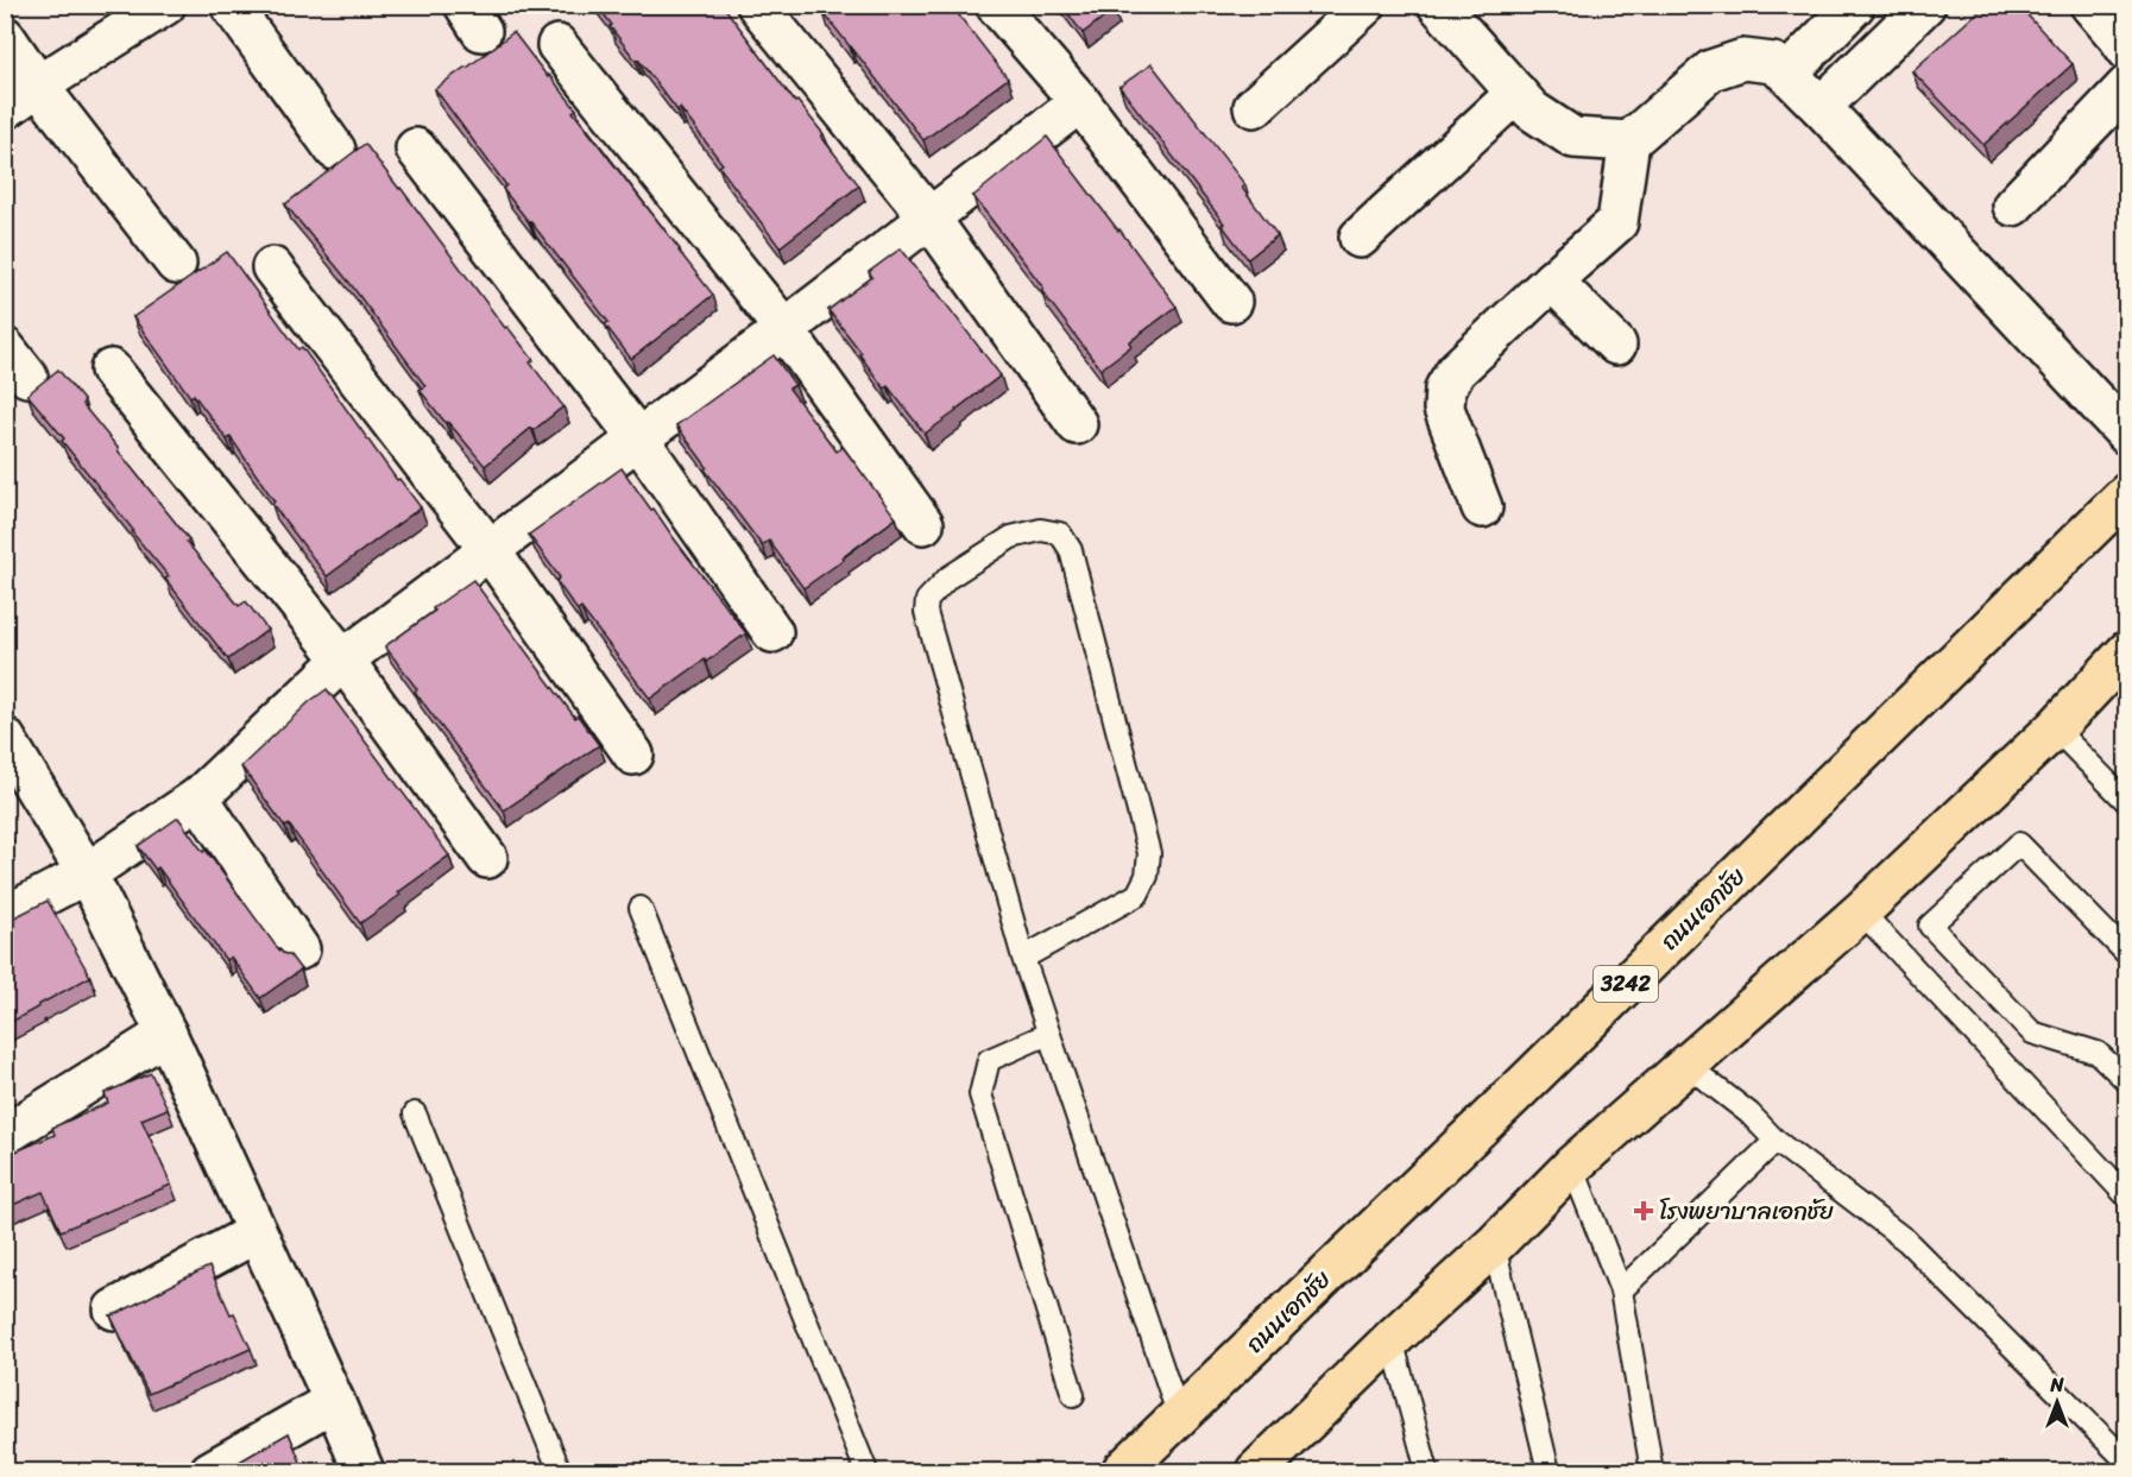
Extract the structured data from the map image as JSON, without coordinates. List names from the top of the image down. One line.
{"streets":{"main road":["ถนนเอกชัย","3242"]},"places":{"health":["โรงพยาบาลเอกชัย"]},"north":"top"}
